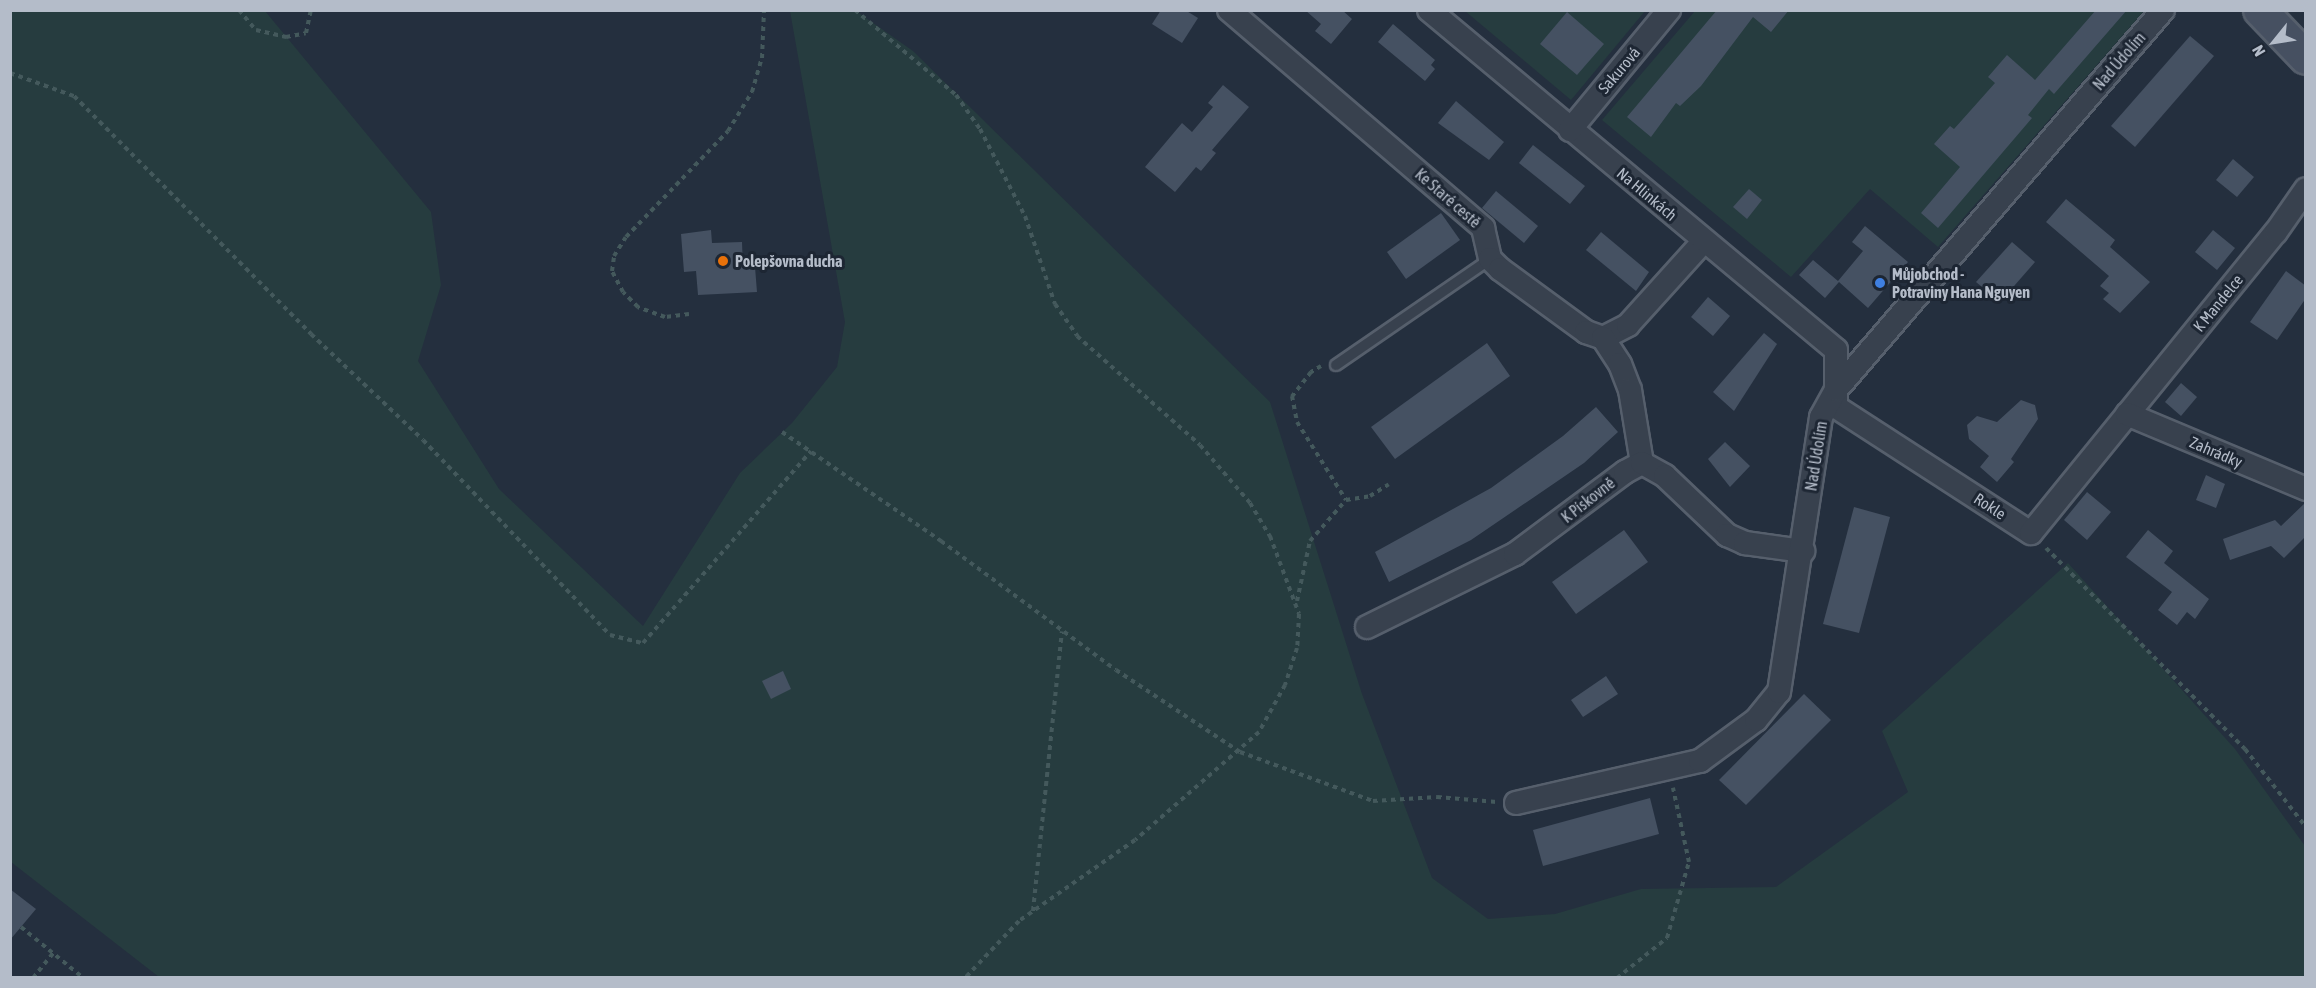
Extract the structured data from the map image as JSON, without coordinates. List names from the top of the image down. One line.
{"streets":{"street":["Nad Údolím","Sakurová","Na Hlinkách","Ke Staré cestě","K Mandelce","Zahrádky","K Pískovně","Rokle"]},"crossings":[["Nad Údolím","Na Hlinkách"],["Nad Údolím","Rokle"],["Sakurová","Na Hlinkách"],["Na Hlinkách","Rokle"],["K Mandelce","Zahrádky"]],"places":["Polepšovna ducha","Můjobchod - Potraviny Hana Nguyen"],"north":"bottom left"}
